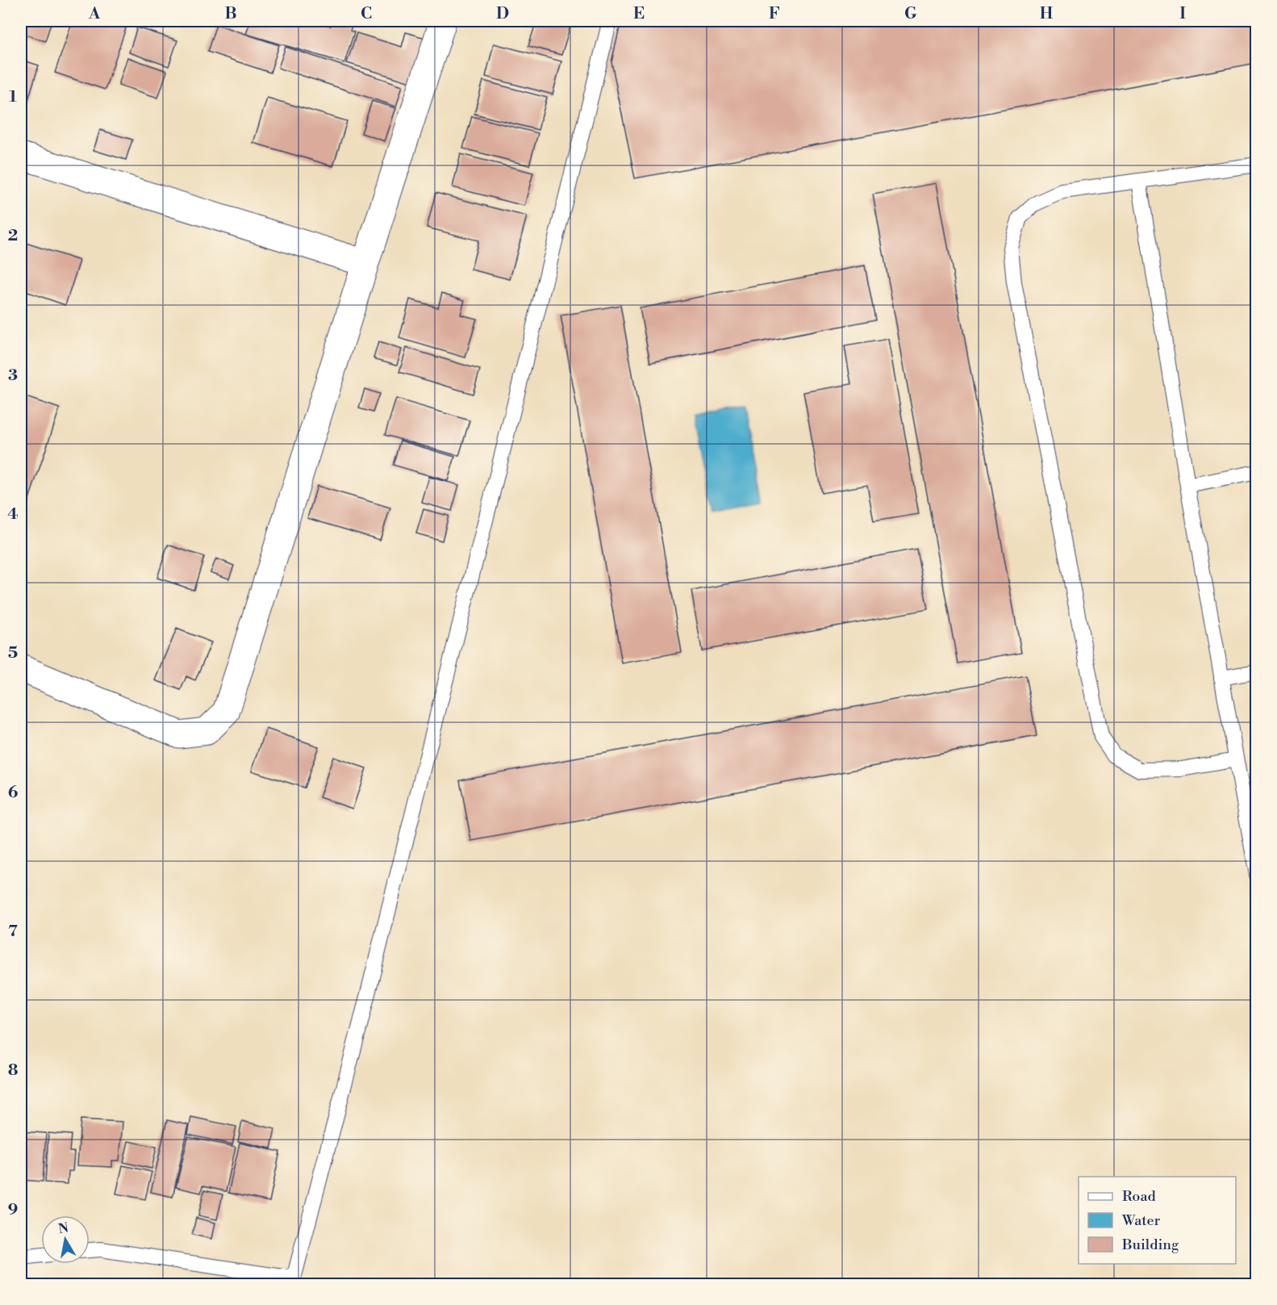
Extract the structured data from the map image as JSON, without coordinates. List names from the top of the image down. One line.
{"legend":["Road","Water","Building"],"north":"top","grid":{"columns":["A","B","C","D","E","F","G","H","I"],"rows":["1","2","3","4","5","6","7","8","9"]}}
